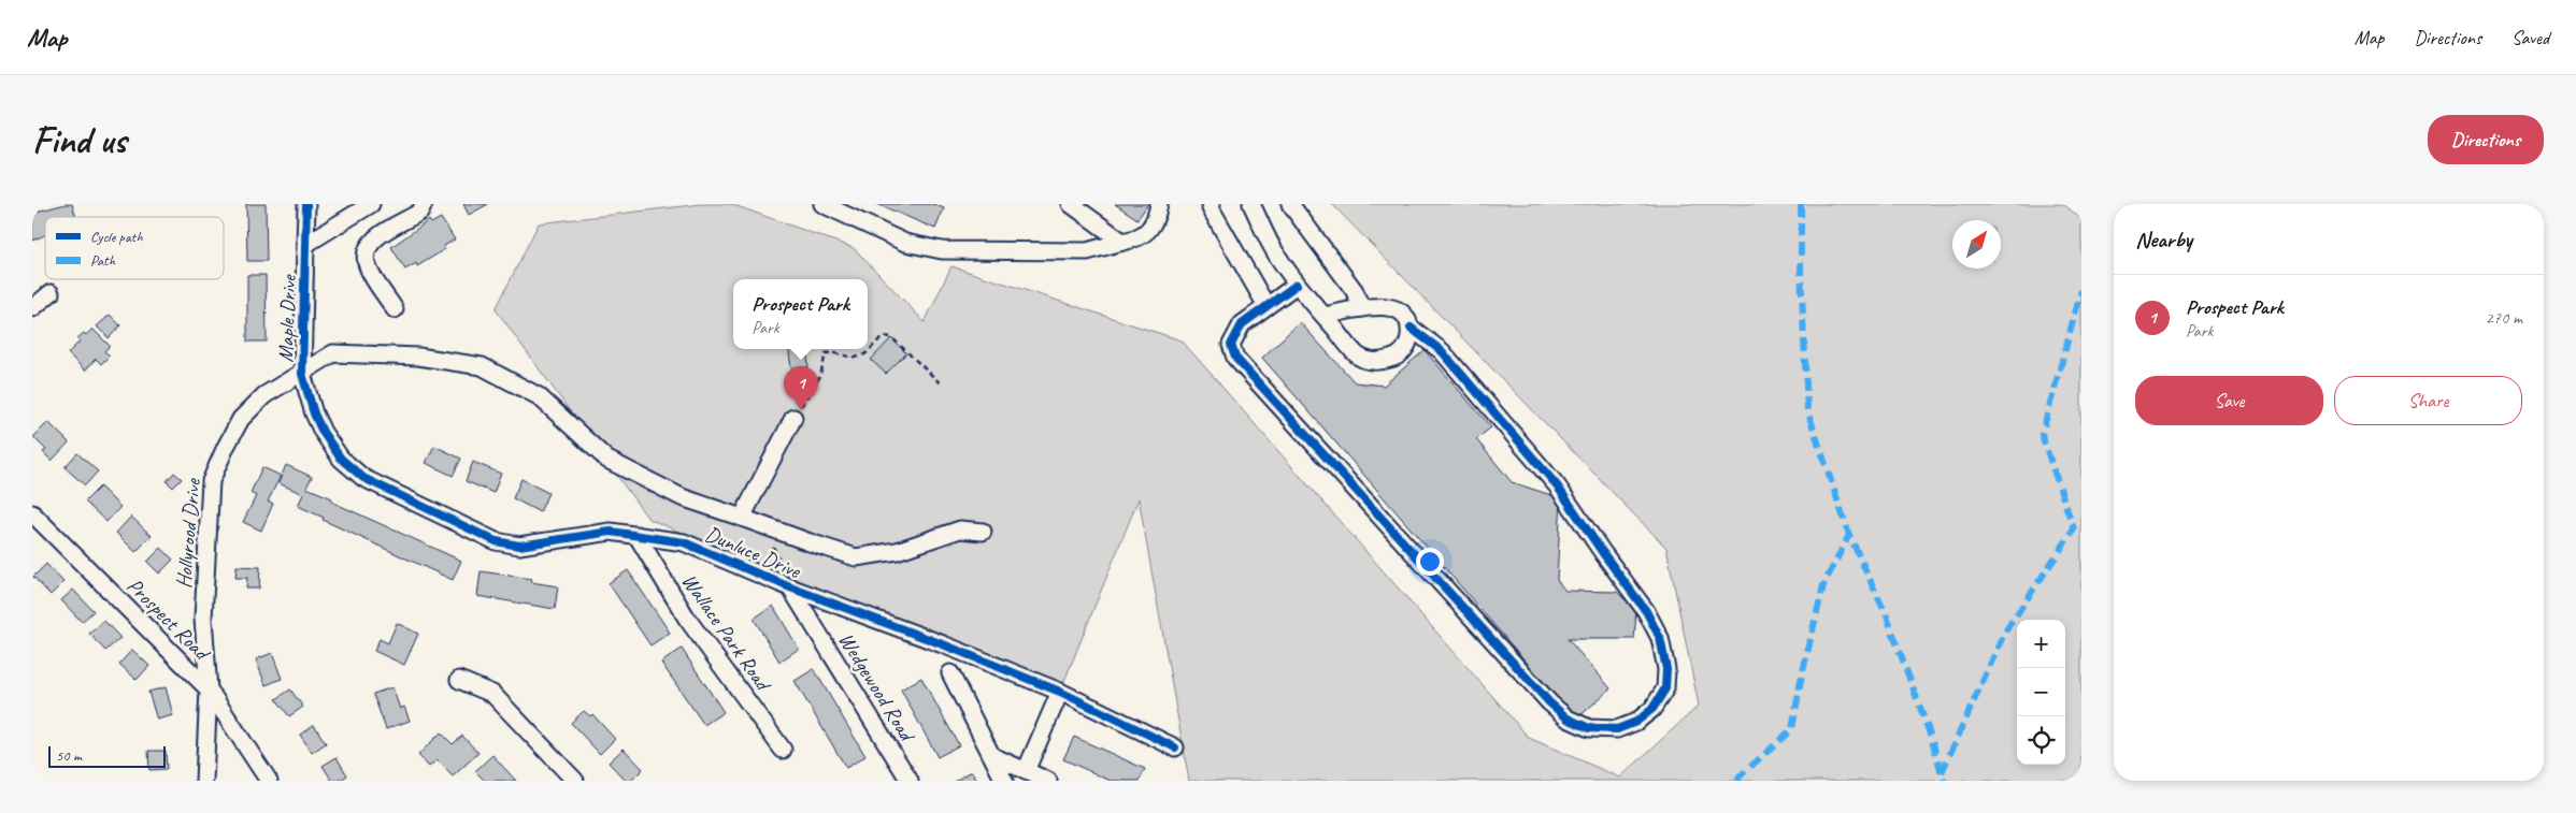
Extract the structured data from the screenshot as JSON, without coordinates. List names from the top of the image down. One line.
{"streets":{"street":["Maple Drive","Hollyrood Drive","Dunluce Drive","Prospect Road","Wallace Park Road","Wedgewood Road"]},"crossings":[["Maple Drive","Hollyrood Drive"],["Maple Drive","Dunluce Drive"],["Hollyrood Drive","Prospect Road"],["Dunluce Drive","Wallace Park Road"],["Dunluce Drive","Wedgewood Road"]],"legend":["Cycle path","Path"],"scale_bar":"50 m","north":"top right","page":{"header":"Map","nav":["Map","Directions","Saved"],"buttons":["Directions",["Save","Share"]],"title":"Find us","heading":"Nearby","list":[{"mark":"1","name":"Prospect Park","note":"Park","value":"270 m"}],"popup":["Prospect Park","Park"],"pins":"1","map_buttons":["+","−"],"scale":"50 m"}}
